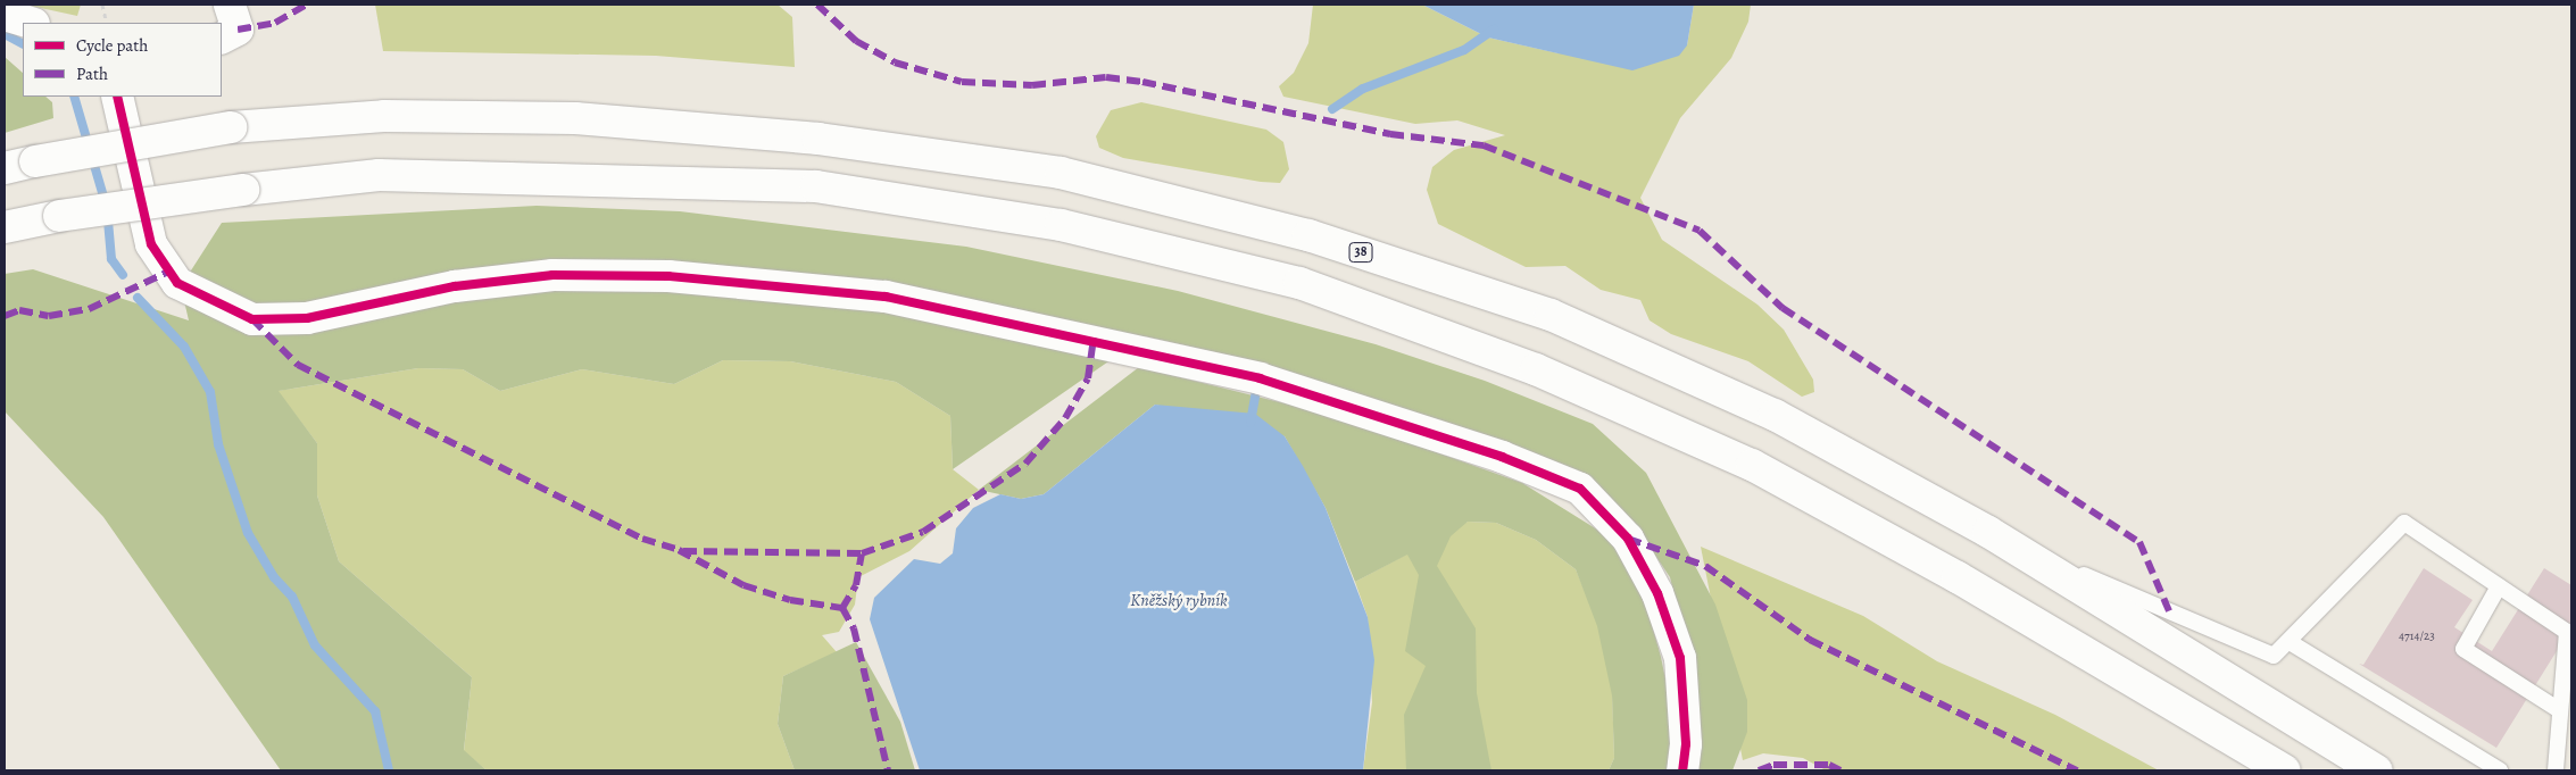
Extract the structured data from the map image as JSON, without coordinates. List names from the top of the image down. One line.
{"streets":{"main road":["38"]},"water":["Kněžský rybník"],"house_numbers":["4714/23"],"legend":["Cycle path","Path"]}
